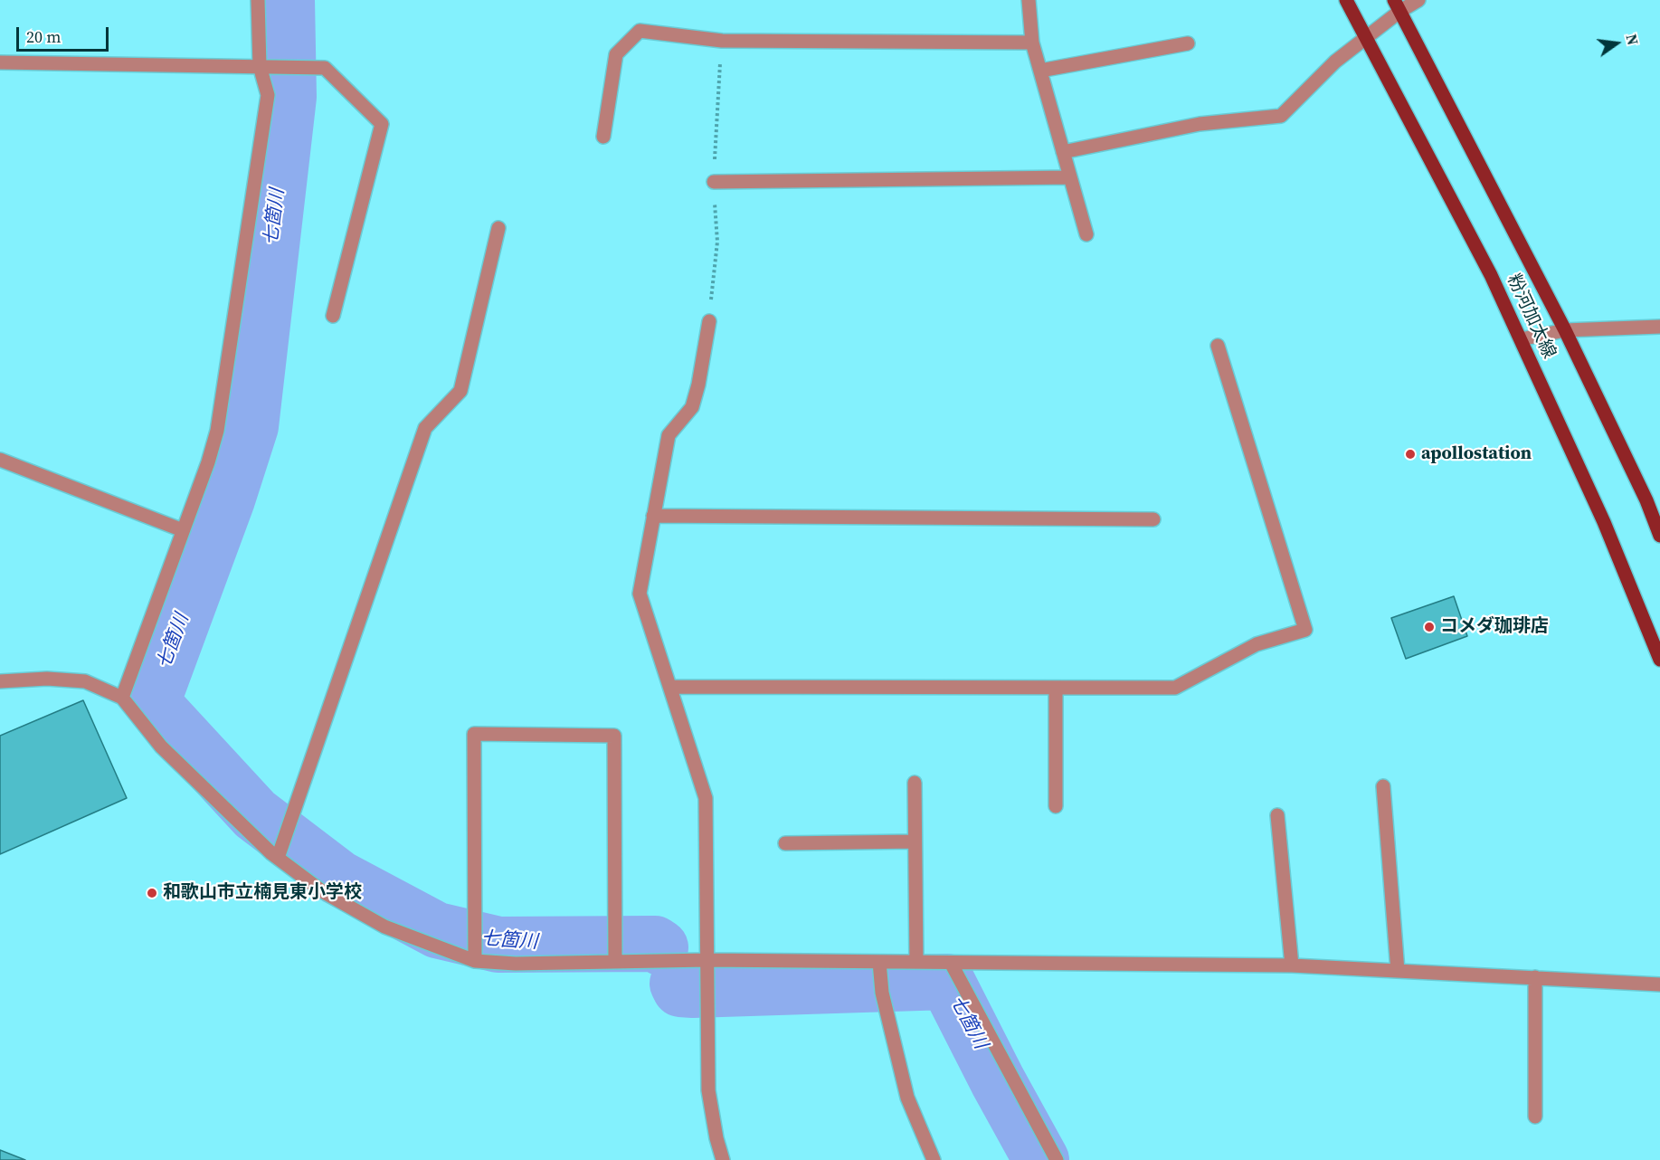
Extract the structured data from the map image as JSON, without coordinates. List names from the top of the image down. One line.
{"streets":{"main road":["粉河加太線"]},"water":["七箇川"],"places":["apollostation","コメダ珈琲店","和歌山市立楠見東小学校"],"scale_bar":"20 m","north":"right"}
